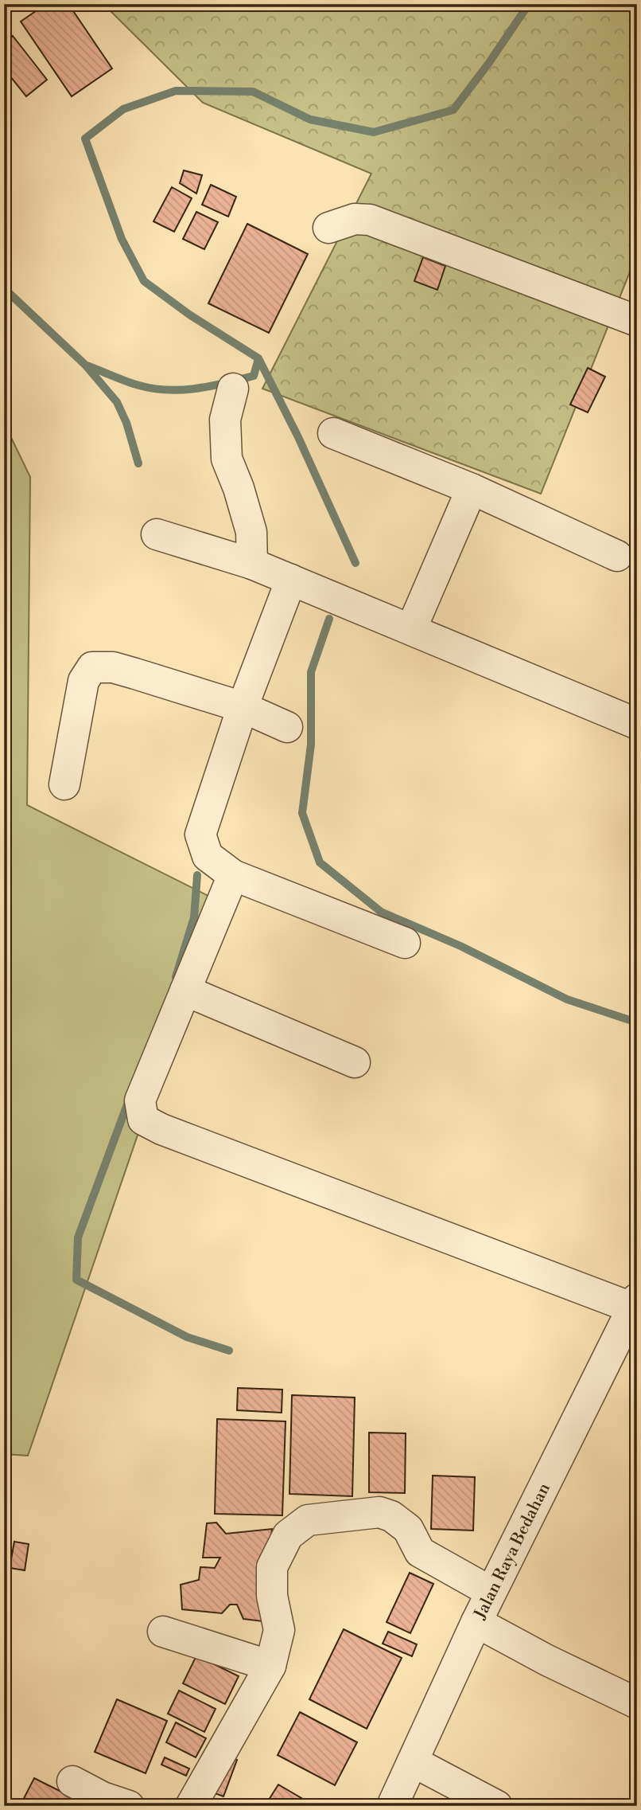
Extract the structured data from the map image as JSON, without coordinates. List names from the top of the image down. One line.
{"streets":{"street":["Jalan Raya Bedahan"]}}
